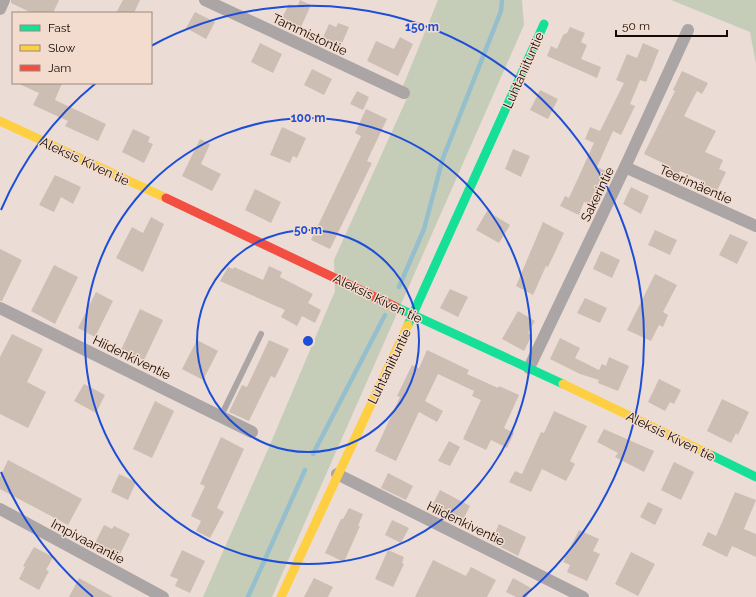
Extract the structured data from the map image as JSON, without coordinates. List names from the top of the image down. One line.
{"streets":{"street":["Tammistontie","Luhtaniituntie","Aleksis Kiven tie","Teerimäentie","Sakerintie","Hiidenkiventie","Impivaarantie"]},"crossings":[["Luhtaniituntie","Aleksis Kiven tie"],["Luhtaniituntie","Hiidenkiventie"],["Aleksis Kiven tie","Sakerintie"],["Teerimäentie","Sakerintie"]],"legend":["Fast","Slow","Jam"],"scale_bar":"50 m","rings":["150 m","100 m","50 m"]}
